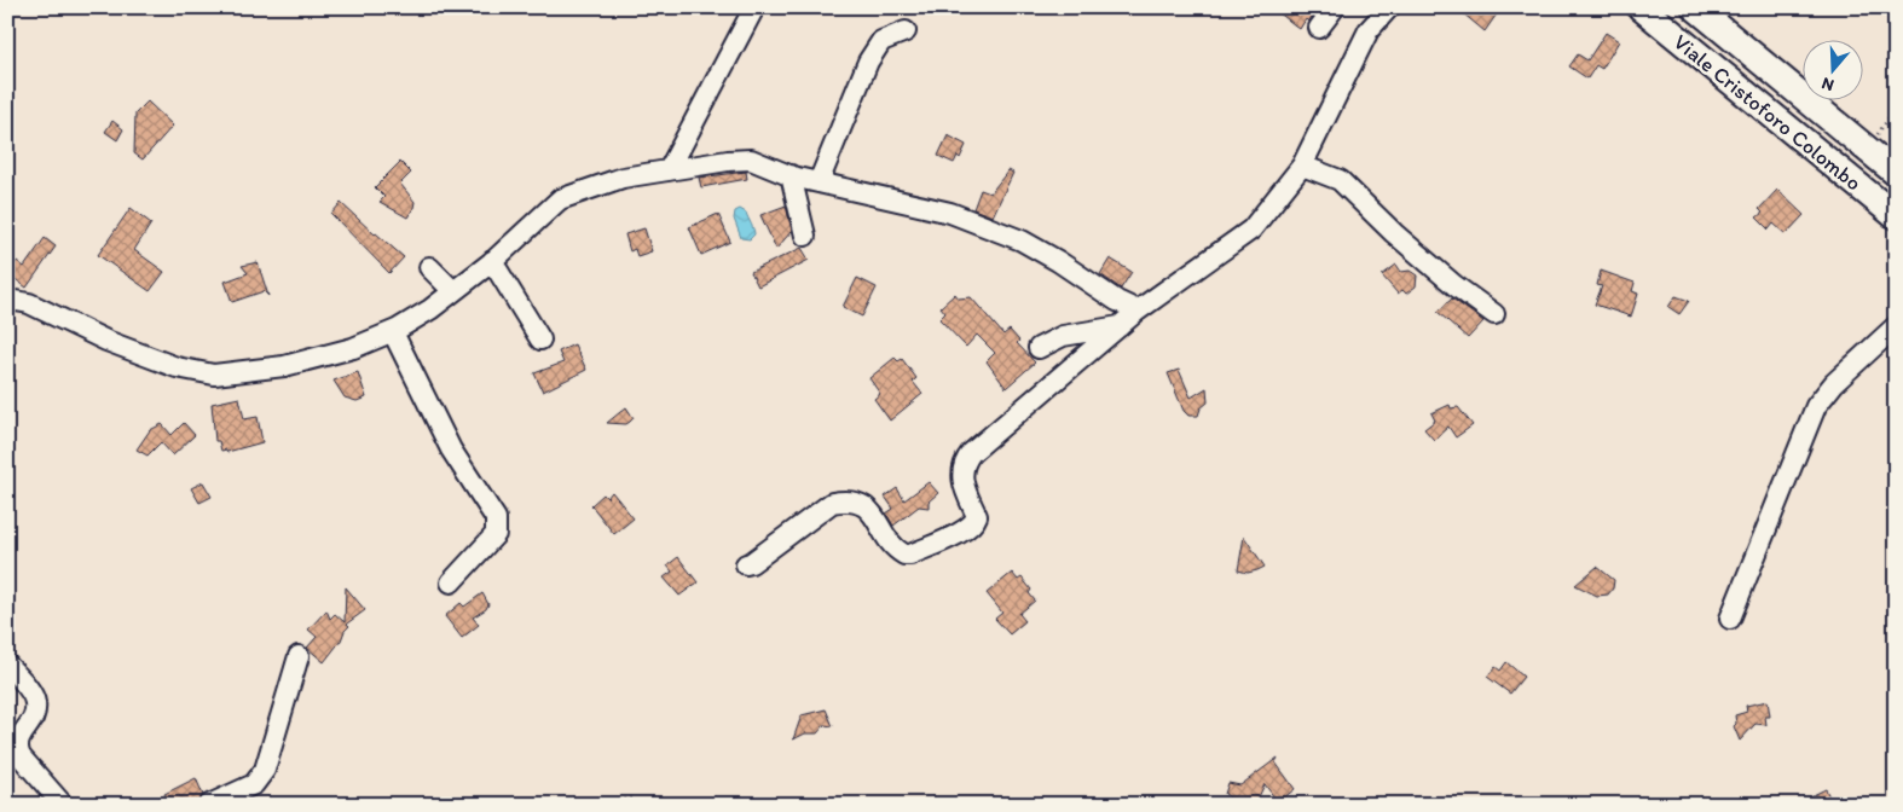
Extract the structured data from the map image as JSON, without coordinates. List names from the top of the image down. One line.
{"streets":{"main road":["Viale Cristoforo Colombo"]},"north":"bottom"}
